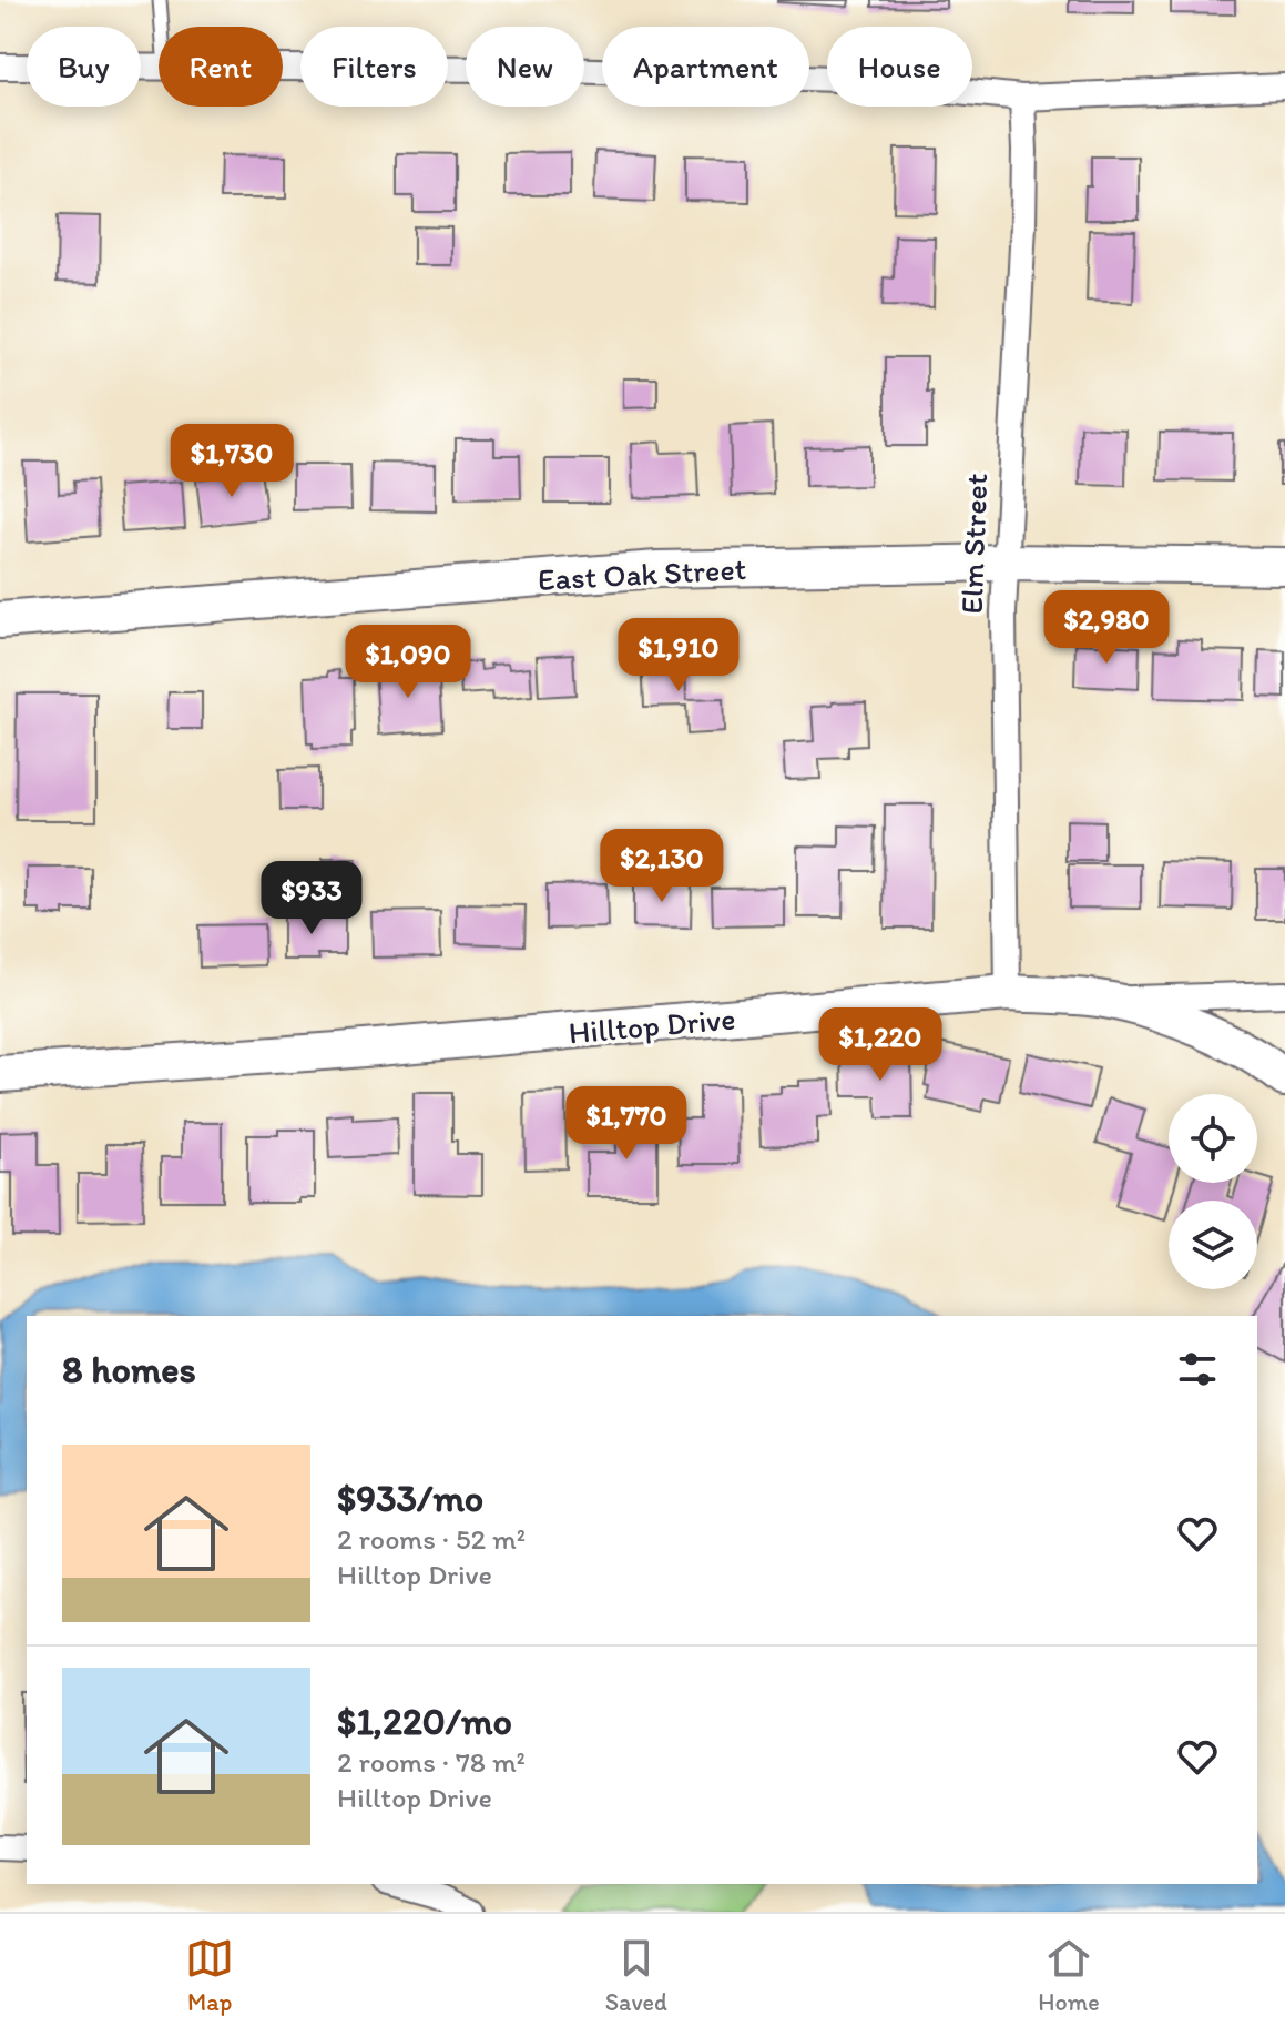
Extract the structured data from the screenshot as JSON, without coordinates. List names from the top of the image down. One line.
{"streets":{"street":["Elm Street","East Oak Street","Hilltop Drive"]},"crossings":[["Elm Street","East Oak Street"],["Elm Street","Hilltop Drive"]],"page":{"chip":["Buy","Rent","Filters","New","Apartment","House"],"price":["$1,730","$2,980","$1,910","$1,090","$2,130","$933","$1,220","$1,770"],"heading":"8 homes","list":[{"name":"$933/mo","note":"2 rooms · 52 m² · Hilltop Drive"},{"name":"$1,220/mo","note":"2 rooms · 78 m² · Hilltop Drive"}],"tabs":["Map","Saved","Home"]}}
